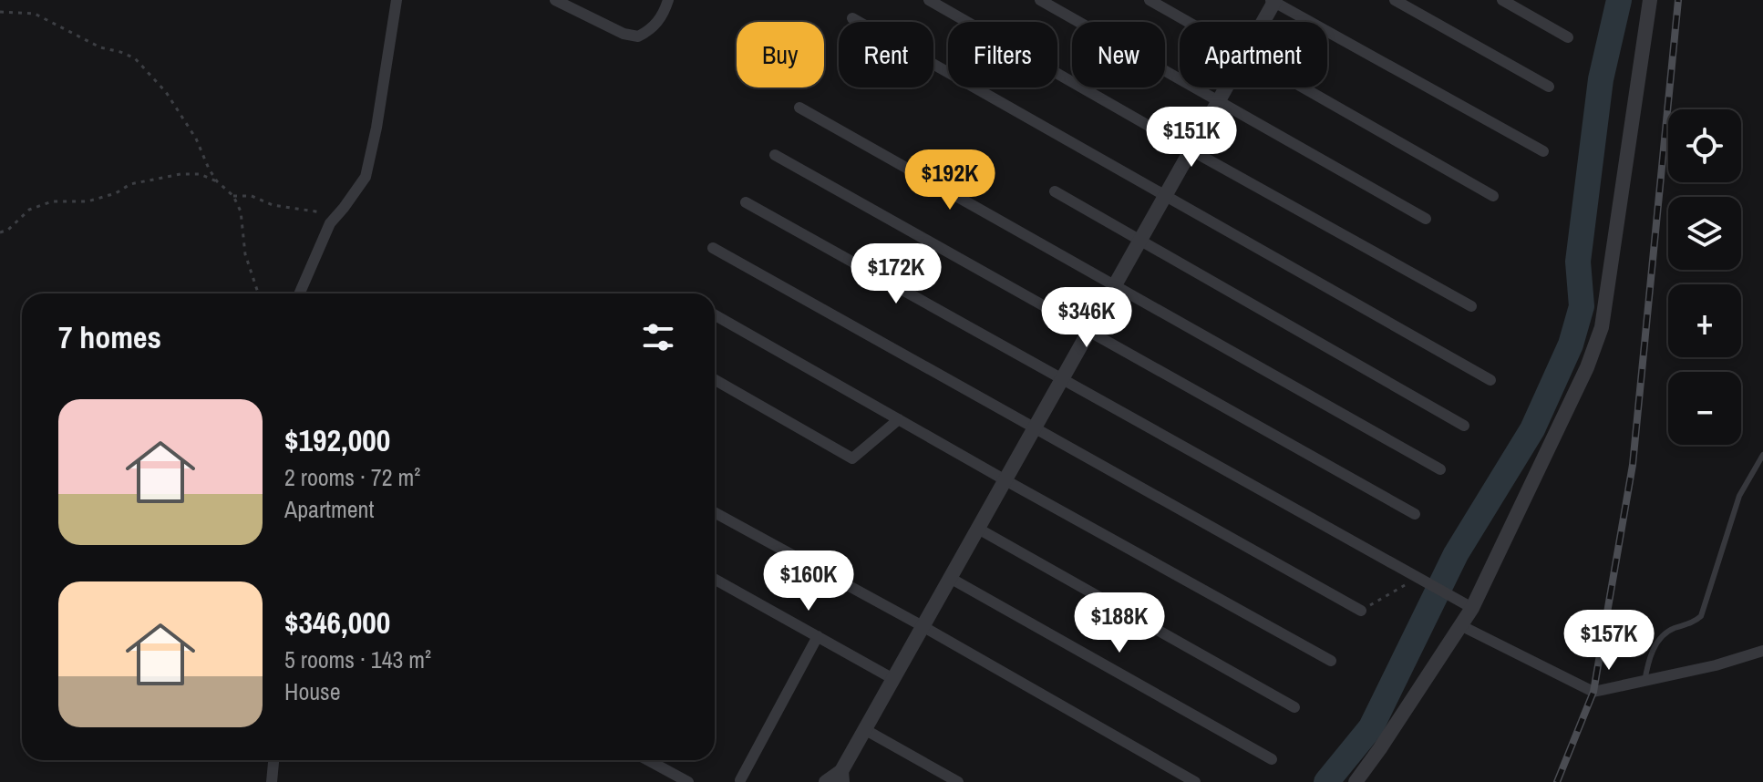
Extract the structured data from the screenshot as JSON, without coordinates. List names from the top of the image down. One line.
{"page":{"chip":["Buy","Rent","Filters","New","Apartment"],"price":["$151K","$192K","$172K","$346K","$160K","$188K","$157K"],"map_buttons":["+","−"],"heading":"7 homes","list":[{"name":"$192,000","note":"2 rooms · 72 m² · Apartment"},{"name":"$346,000","note":"5 rooms · 143 m² · House"}]}}
